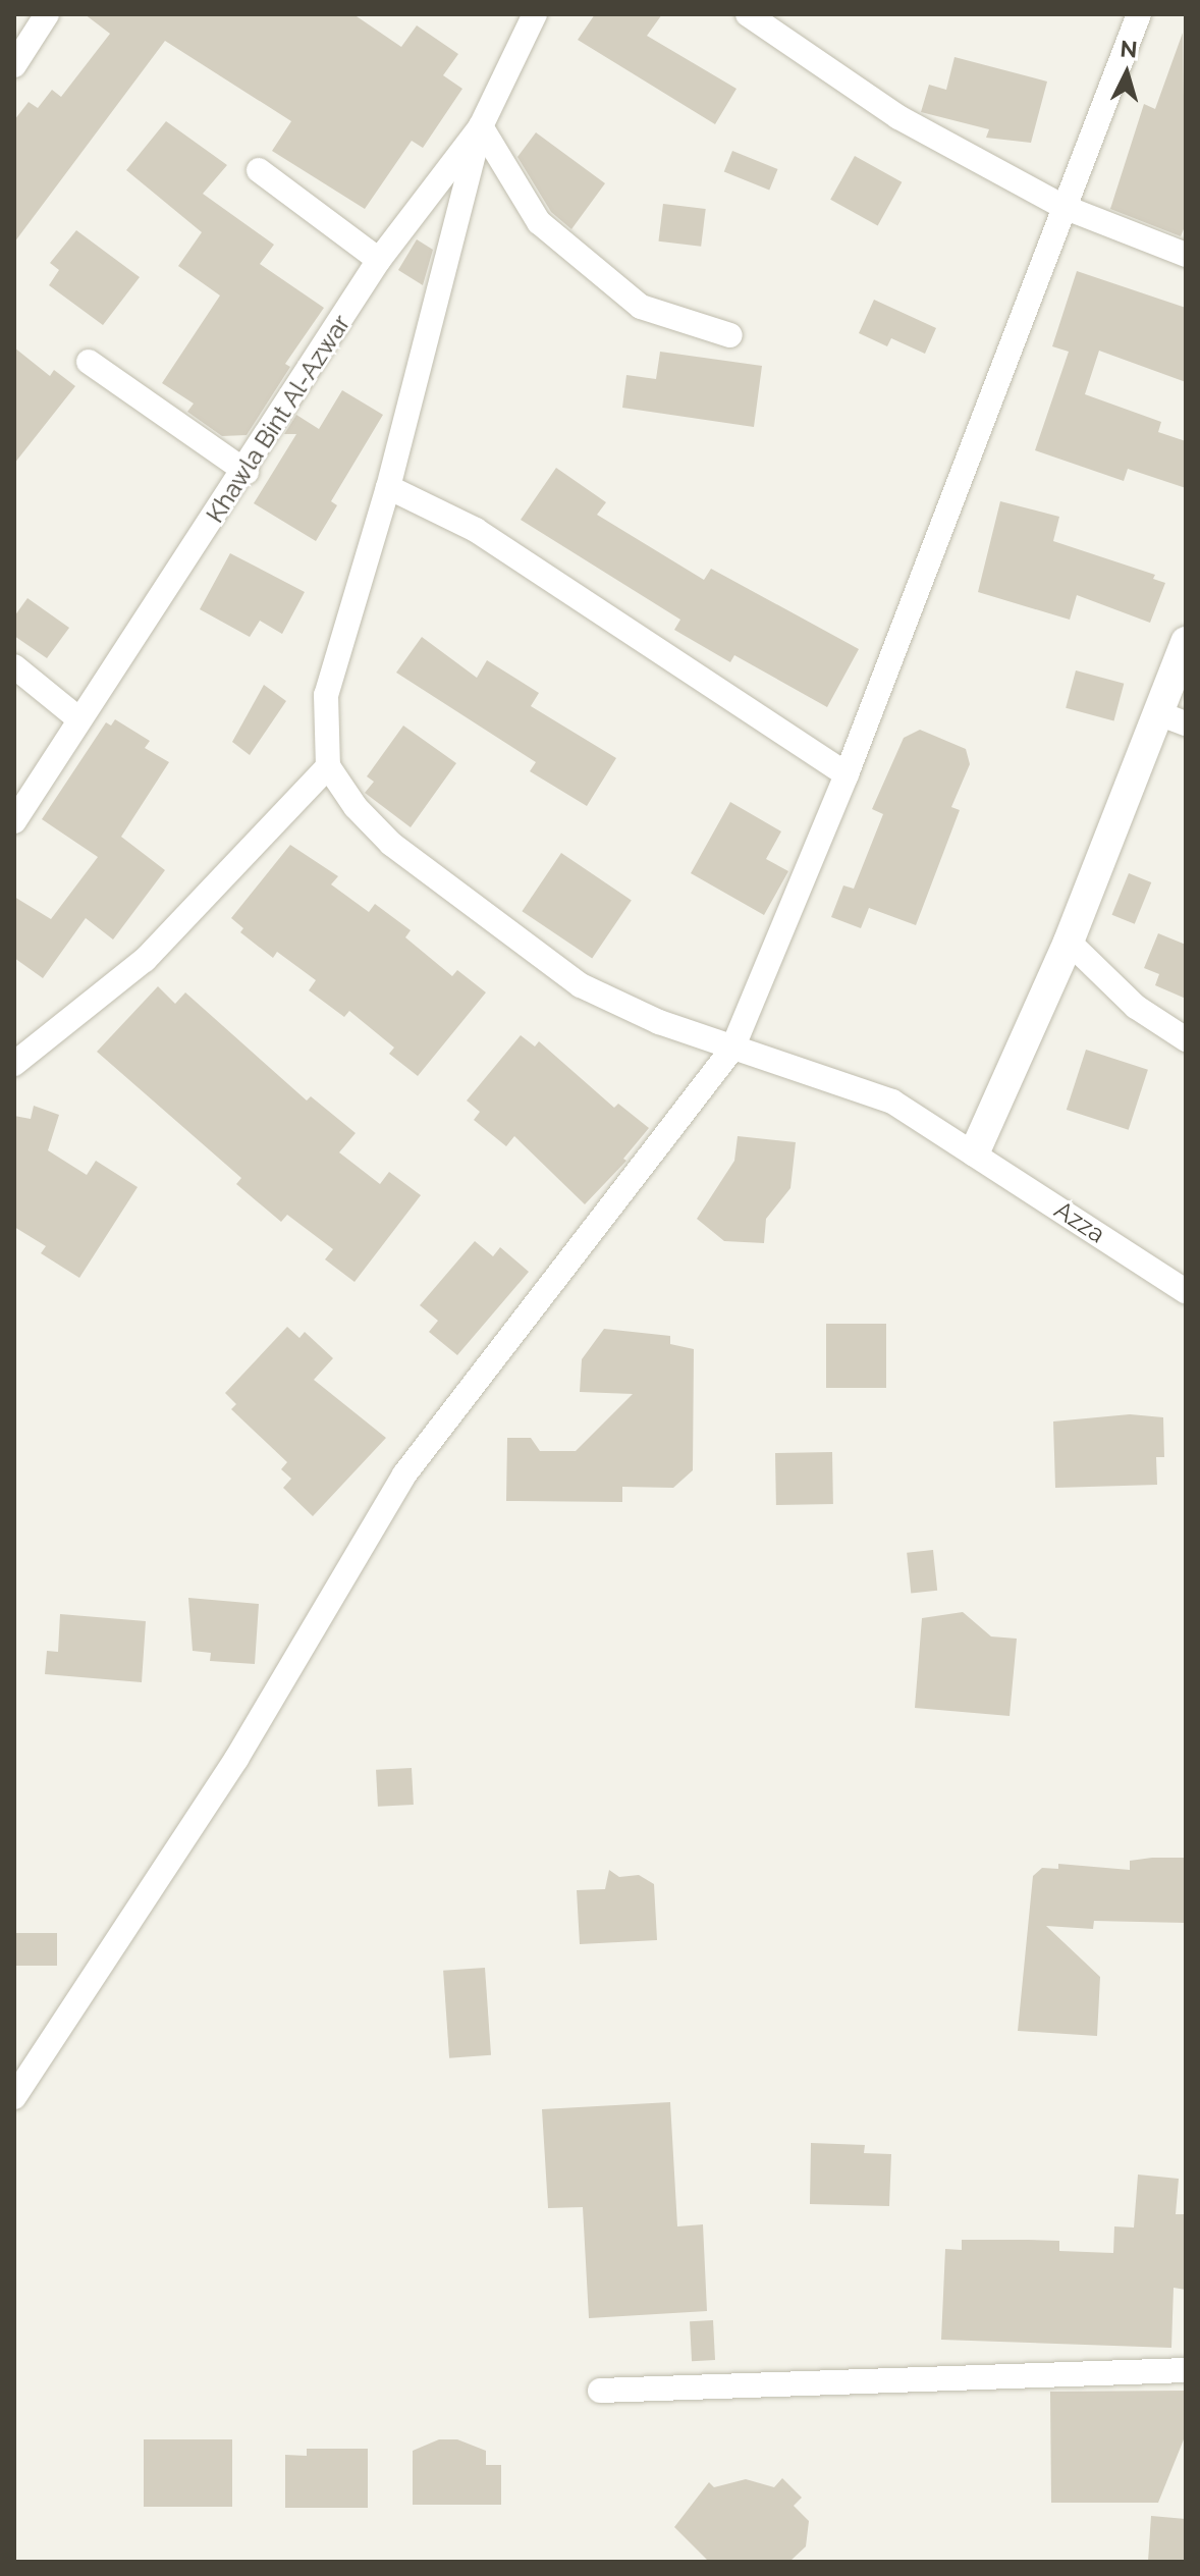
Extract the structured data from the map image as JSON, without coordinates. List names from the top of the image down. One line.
{"streets":{"street":["Khawla Bint Al-Azwar","Azza"]},"north":"top"}
